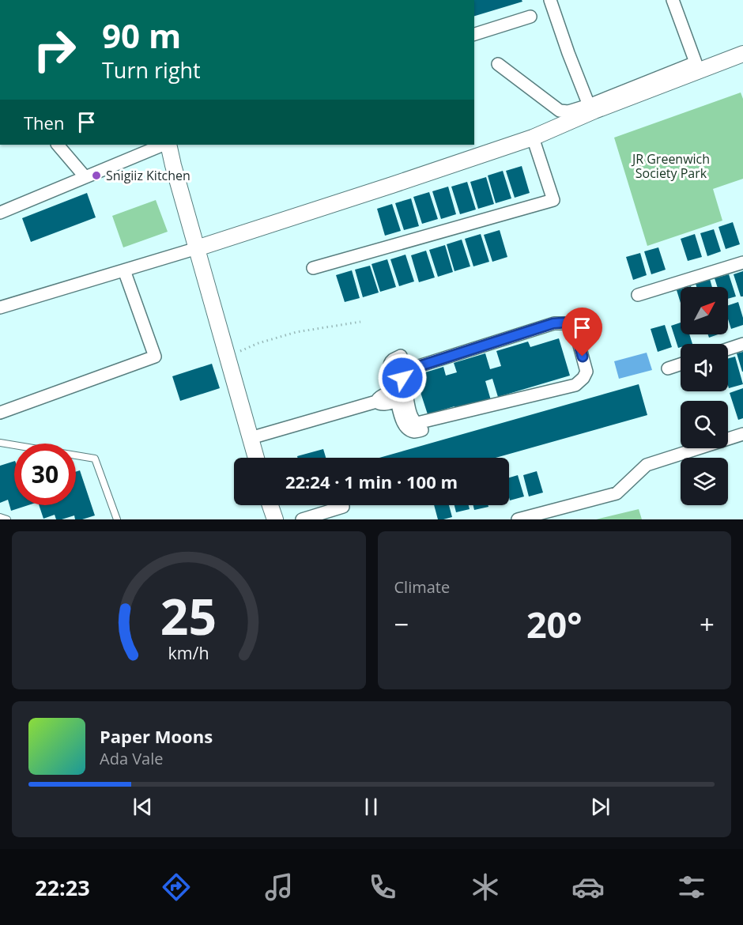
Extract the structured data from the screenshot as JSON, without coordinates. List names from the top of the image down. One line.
{"parks":["JR Greenwich Society Park"],"places":["Snigiiz Kitchen"],"north":"top right","page":{"turn":["90 m","Turn right"],"then":"Then","limit":"30","trip":"22:24 · 1 min · 100 m","tile":"Climate","heat":["−","20°","+"],"song":["Paper Moons","Ada Vale"],"tabs":"22:23","gauge":["25","km/h"]}}
